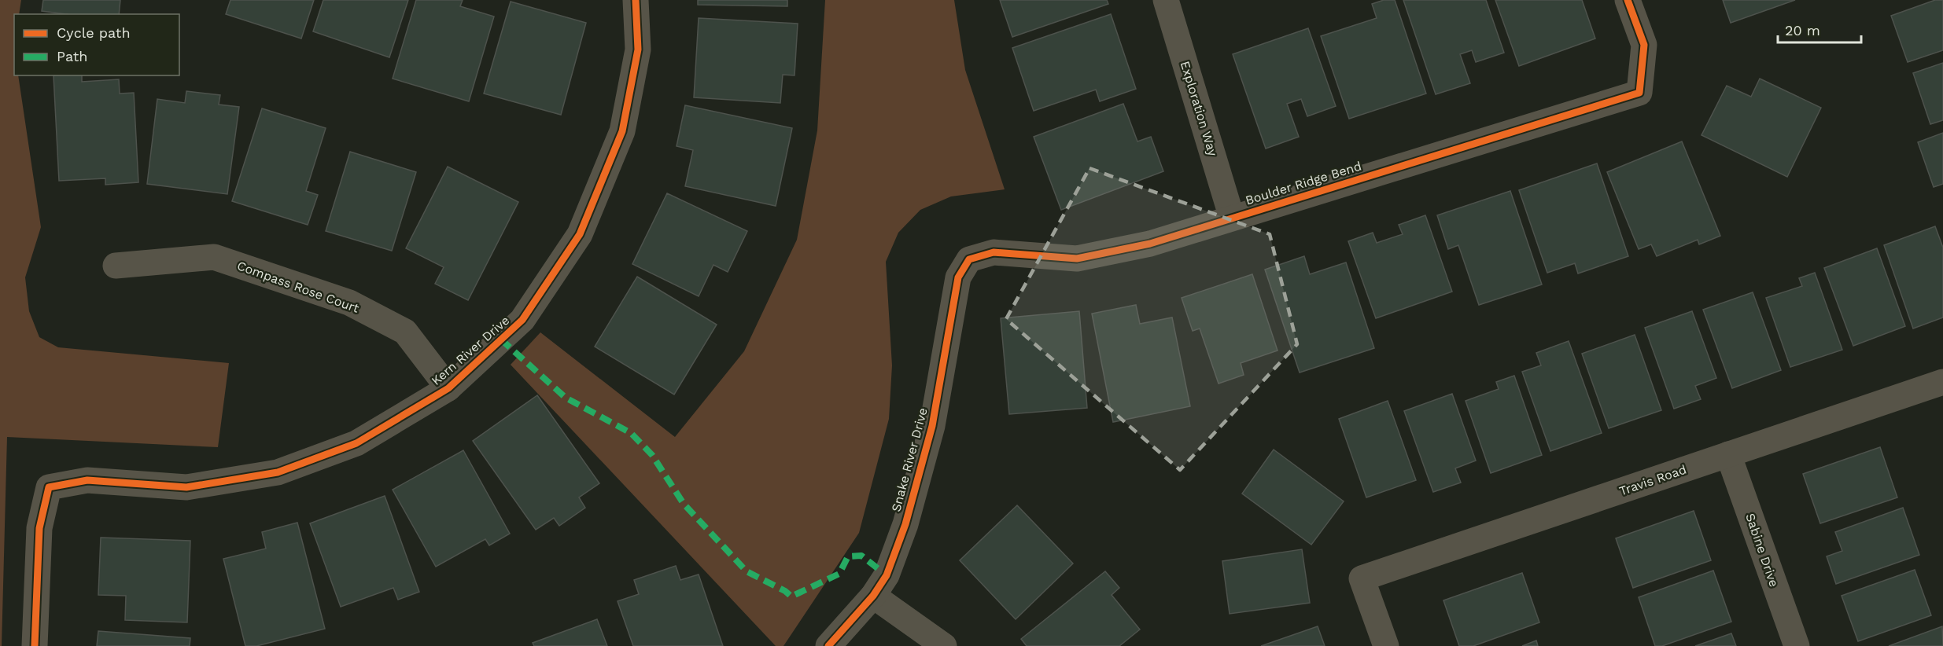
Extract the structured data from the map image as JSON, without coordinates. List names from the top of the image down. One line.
{"streets":{"street":["Exploration Way","Boulder Ridge Bend","Compass Rose Court","Kern River Drive","Snake River Drive","Travis Road","Sabine Drive"]},"crossings":[["Exploration Way","Boulder Ridge Bend"],["Boulder Ridge Bend","Snake River Drive"],["Compass Rose Court","Kern River Drive"],["Travis Road","Sabine Drive"]],"legend":["Cycle path","Path"],"scale_bar":"20 m"}
